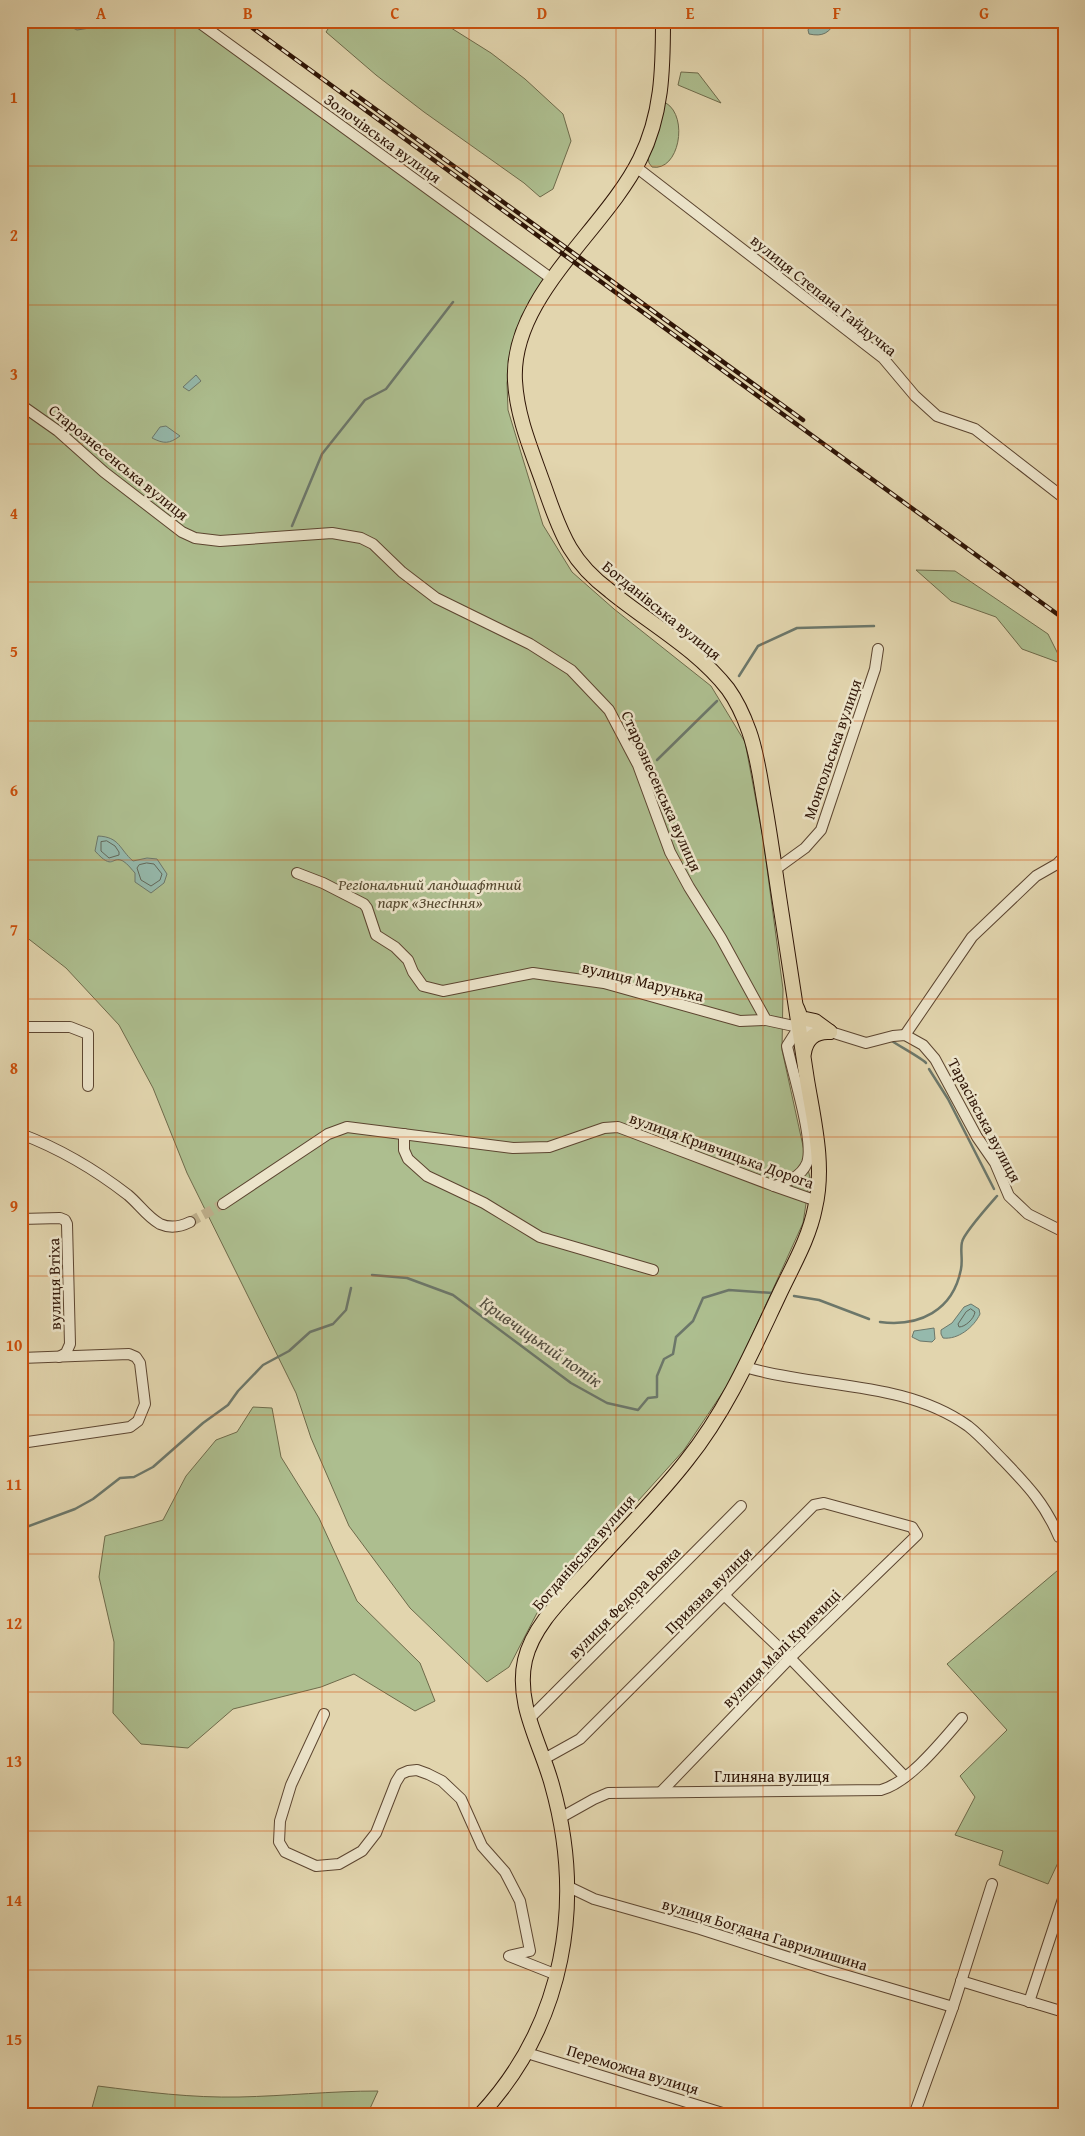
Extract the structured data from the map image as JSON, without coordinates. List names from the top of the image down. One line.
{"streets":{"main road":["Богданівська вулиця"],"street":["Золочівська вулиця","вулиця Степана Гайдучка","Старознесенська вулиця","Монгольська вулиця","вулиця Марунька","Тарасівська вулиця","вулиця Кривчицька Дорога","вулиця Втіха","Приязна вулиця","вулиця Федора Вовка","вулиця Малі Кривчиці","Глиняна вулиця","вулиця Богдана Гаврилишина","Переможна вулиця"]},"crossings":[["Золочівська вулиця","Богданівська вулиця"],["вулиця Степана Гайдучка","Богданівська вулиця"],["Старознесенська вулиця","вулиця Марунька"],["Богданівська вулиця","Монгольська вулиця"],["Богданівська вулиця","вулиця Кривчицька Дорога"],["Богданівська вулиця","Приязна вулиця"],["Богданівська вулиця","вулиця Федора Вовка"],["Богданівська вулиця","Глиняна вулиця"],["Богданівська вулиця","вулиця Богдана Гаврилишина"],["Богданівська вулиця","Переможна вулиця"],["Приязна вулиця","вулиця Малі Кривчиці"],["вулиця Малі Кривчиці","Глиняна вулиця"]],"water":["Кривчицький потік"],"parks":["Регіональний ландшафтний парк «Знесіння»"],"grid":{"columns":["A","B","C","D","E","F","G"],"rows":["1","2","3","4","5","6","7","8","9","10","11","12","13","14","15"]}}
